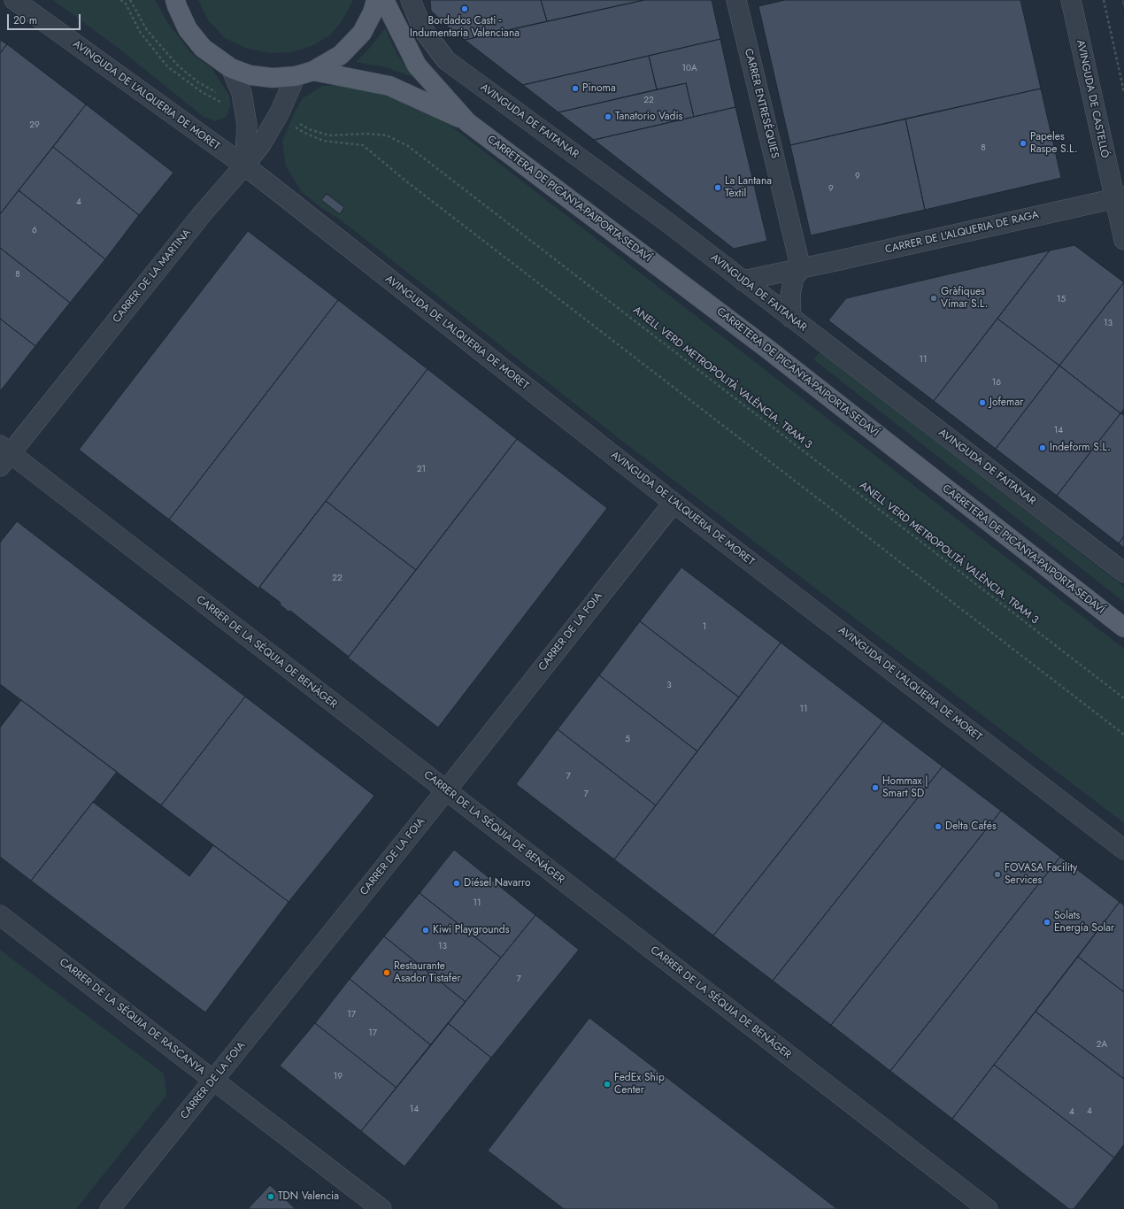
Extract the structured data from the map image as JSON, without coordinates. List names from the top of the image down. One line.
{"streets":{"main road":["CARRETERA DE PICANYA-PAIPORTA-SEDAVÍ"],"street":["AVINGUDA DE L'ALQUERIA DE MORET","AVINGUDA DE CASTELLÓ","CARRER ENTRESÉQUIES","AVINGUDA DE FAITANAR","CARRER DE L'ALQUERIA DE RAGA","CARRER DE LA MARTINA","CARRER DE LA FOIA","CARRER DE LA SÉQUIA DE BENÀGER","CARRER DE LA SÉQUIA DE RASCANYA"],"path":["ANELL VERD METROPOLITÀ VALÈNCIA. TRAM 3"]},"crossings":[["AVINGUDA DE L'ALQUERIA DE MORET","CARRER DE LA MARTINA"],["AVINGUDA DE L'ALQUERIA DE MORET","CARRER DE LA FOIA"],["AVINGUDA DE CASTELLÓ","CARRER DE L'ALQUERIA DE RAGA"],["CARRER ENTRESÉQUIES","CARRER DE L'ALQUERIA DE RAGA"],["AVINGUDA DE FAITANAR","CARRER DE L'ALQUERIA DE RAGA"],["CARRER DE LA MARTINA","CARRER DE LA SÉQUIA DE BENÀGER"],["CARRER DE LA FOIA","CARRER DE LA SÉQUIA DE BENÀGER"],["CARRER DE LA FOIA","CARRER DE LA SÉQUIA DE RASCANYA"]],"places":["Bordados Casti - Indumentaria Valenciana","Pinoma","Tanatorio Vadis","Papeles Raspe S.L.","La Lantana Tèxtil","Gràfiques Vimar S.L.","Jofemar","Indeform S.L.","Hommax | Smart SD","Delta Cafés","FOVASA Facility Services","Diésel Navarro","Solats Energía Solar","Kiwi Playgrounds","Restaurante Asador Tistafer","FedEx Ship Center","TDN Valencia"],"house_numbers":["10A","22","29","8","9","9","4","6","8","15","13","11","16","14","21","22","1","3","11","5","7","7","11","13","7","17","17","2A","19","14","4","4"],"scale_bar":"20 m"}
